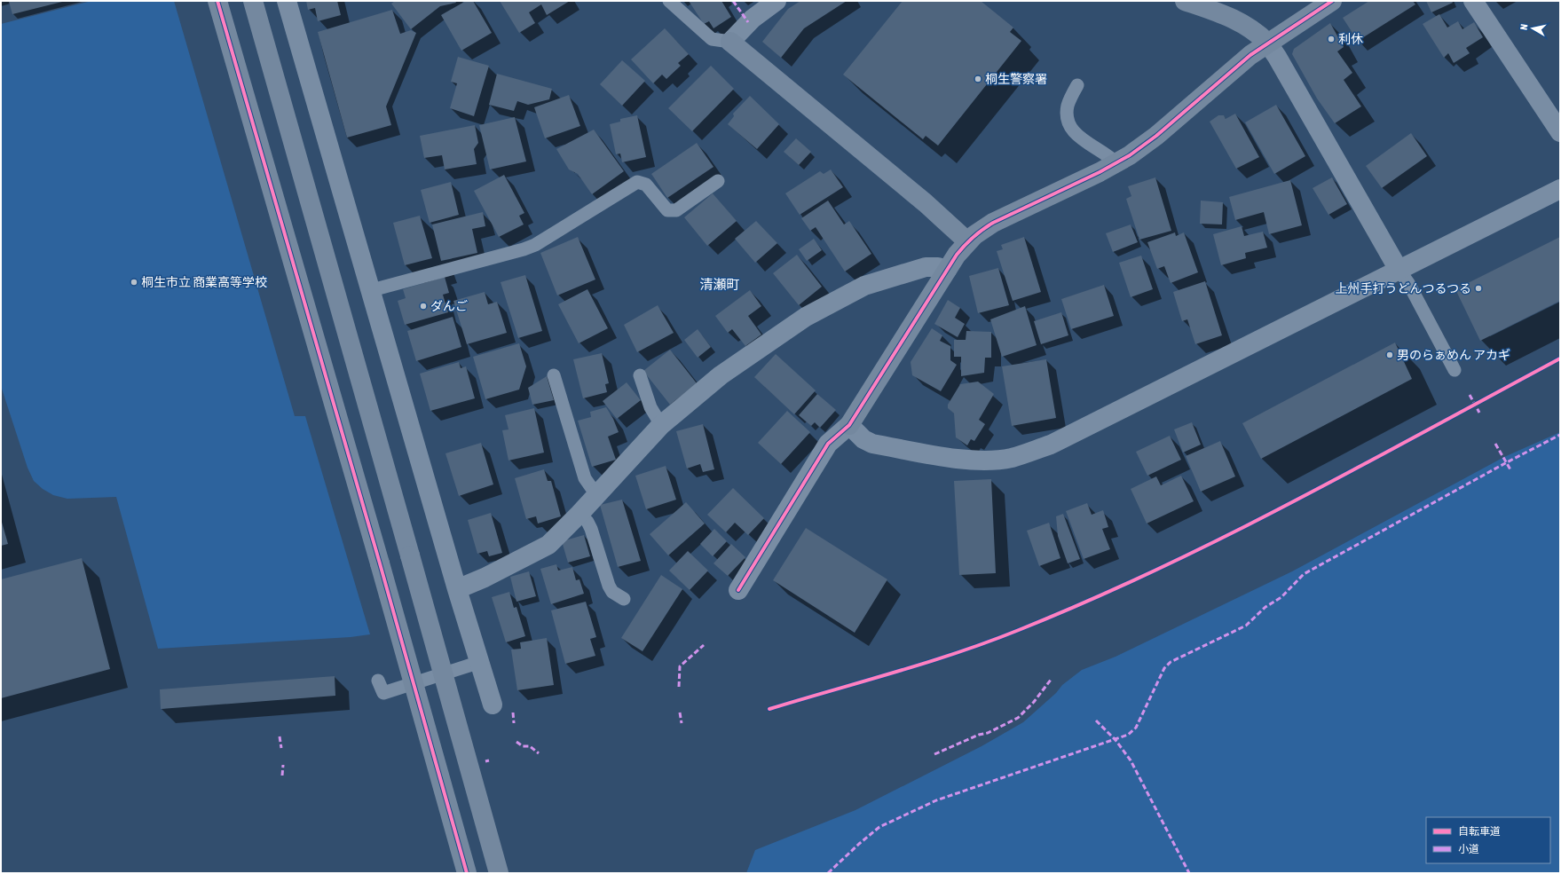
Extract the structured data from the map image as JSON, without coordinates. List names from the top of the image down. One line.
{"districts":["清瀬町"],"places":["利休","桐生警察署","桐生市立 商業高等学校","上州手打うどんつるつる","ダんご","男のらぁめん アカギ"],"legend":["自転車道","小道"],"north":"left"}
